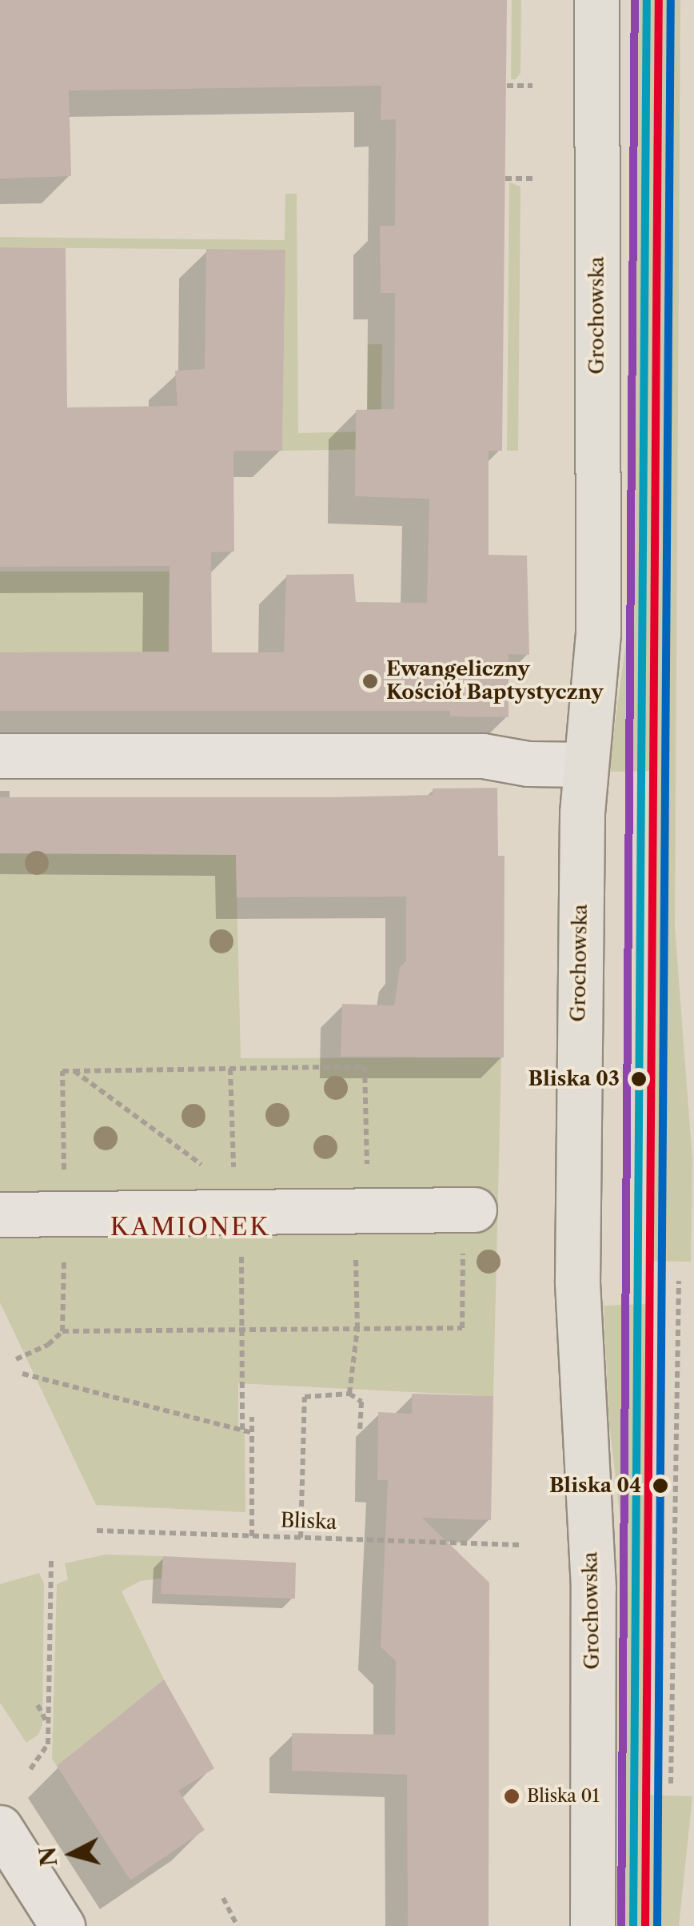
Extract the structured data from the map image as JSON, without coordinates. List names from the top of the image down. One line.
{"streets":{"main road":["Grochowska"],"path":["Bliska"]},"districts":["KAMIONEK"],"places":["Ewangeliczny Kościół Baptystyczny","Bliska 03","Bliska 04","Bliska 01"],"north":"left"}
